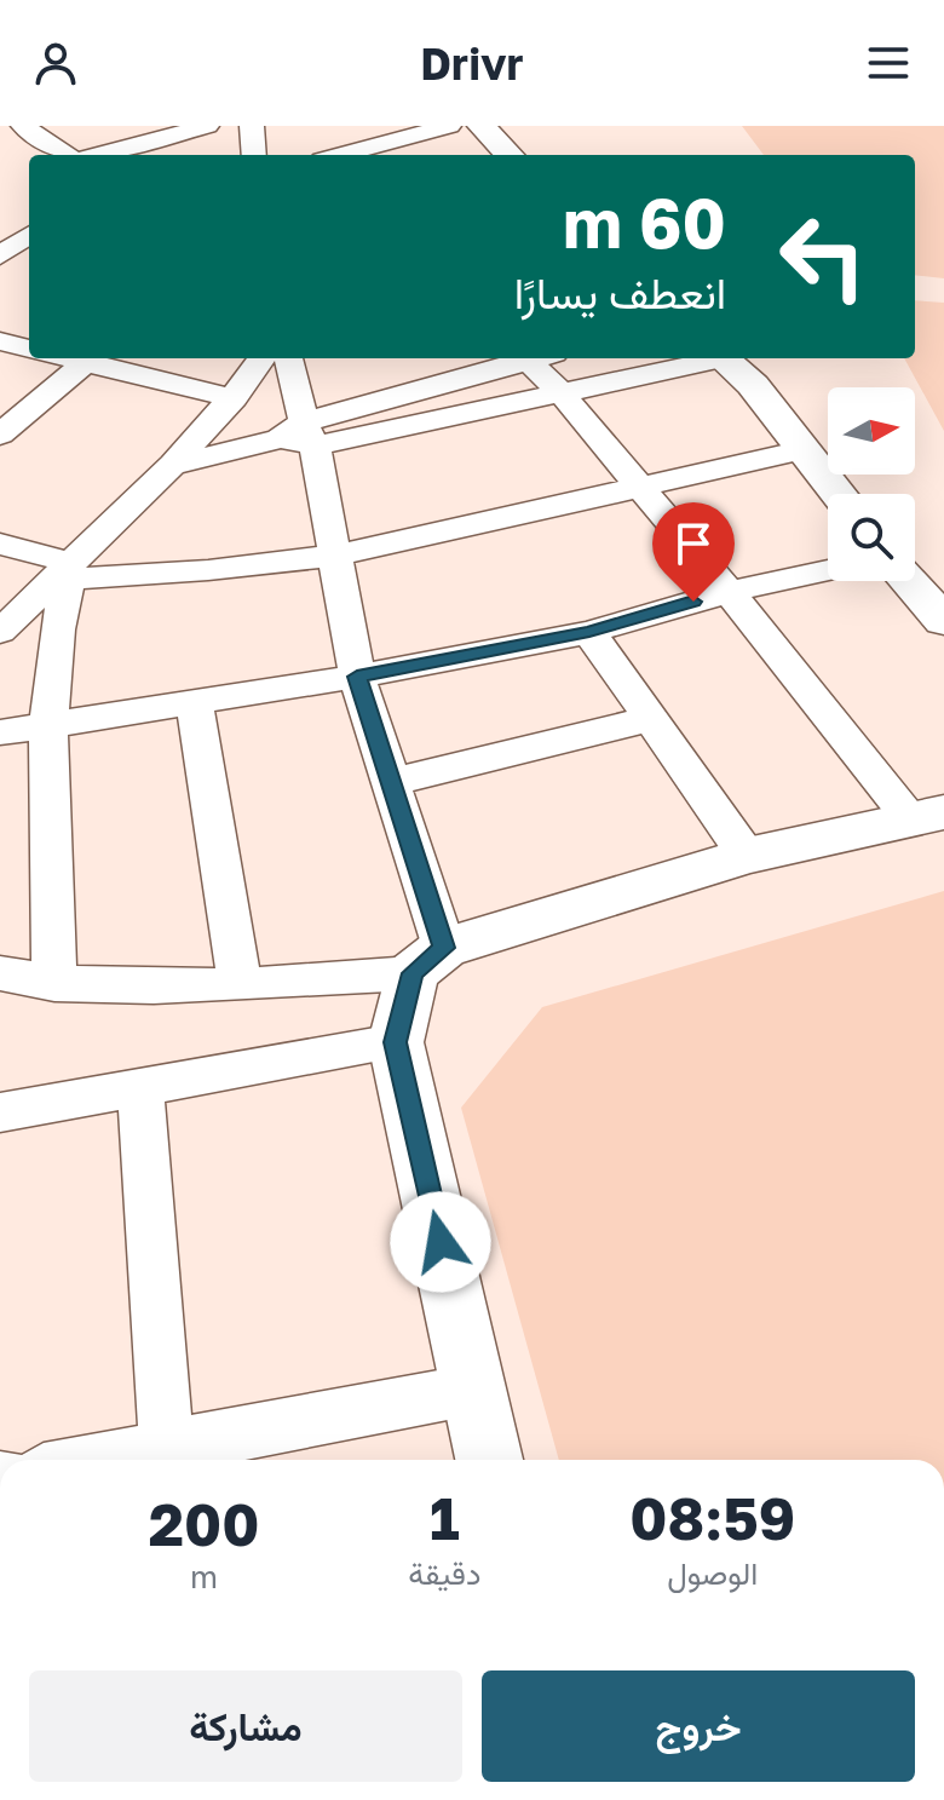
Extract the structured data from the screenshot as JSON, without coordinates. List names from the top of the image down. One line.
{"north":"right","page":{"header":"Drivr","turn":["60 m","انعطف يسارًا"],"eta":["08:59","الوصول","1","دقيقة","200","m"],"buttons":["خروج","مشاركة"]}}
